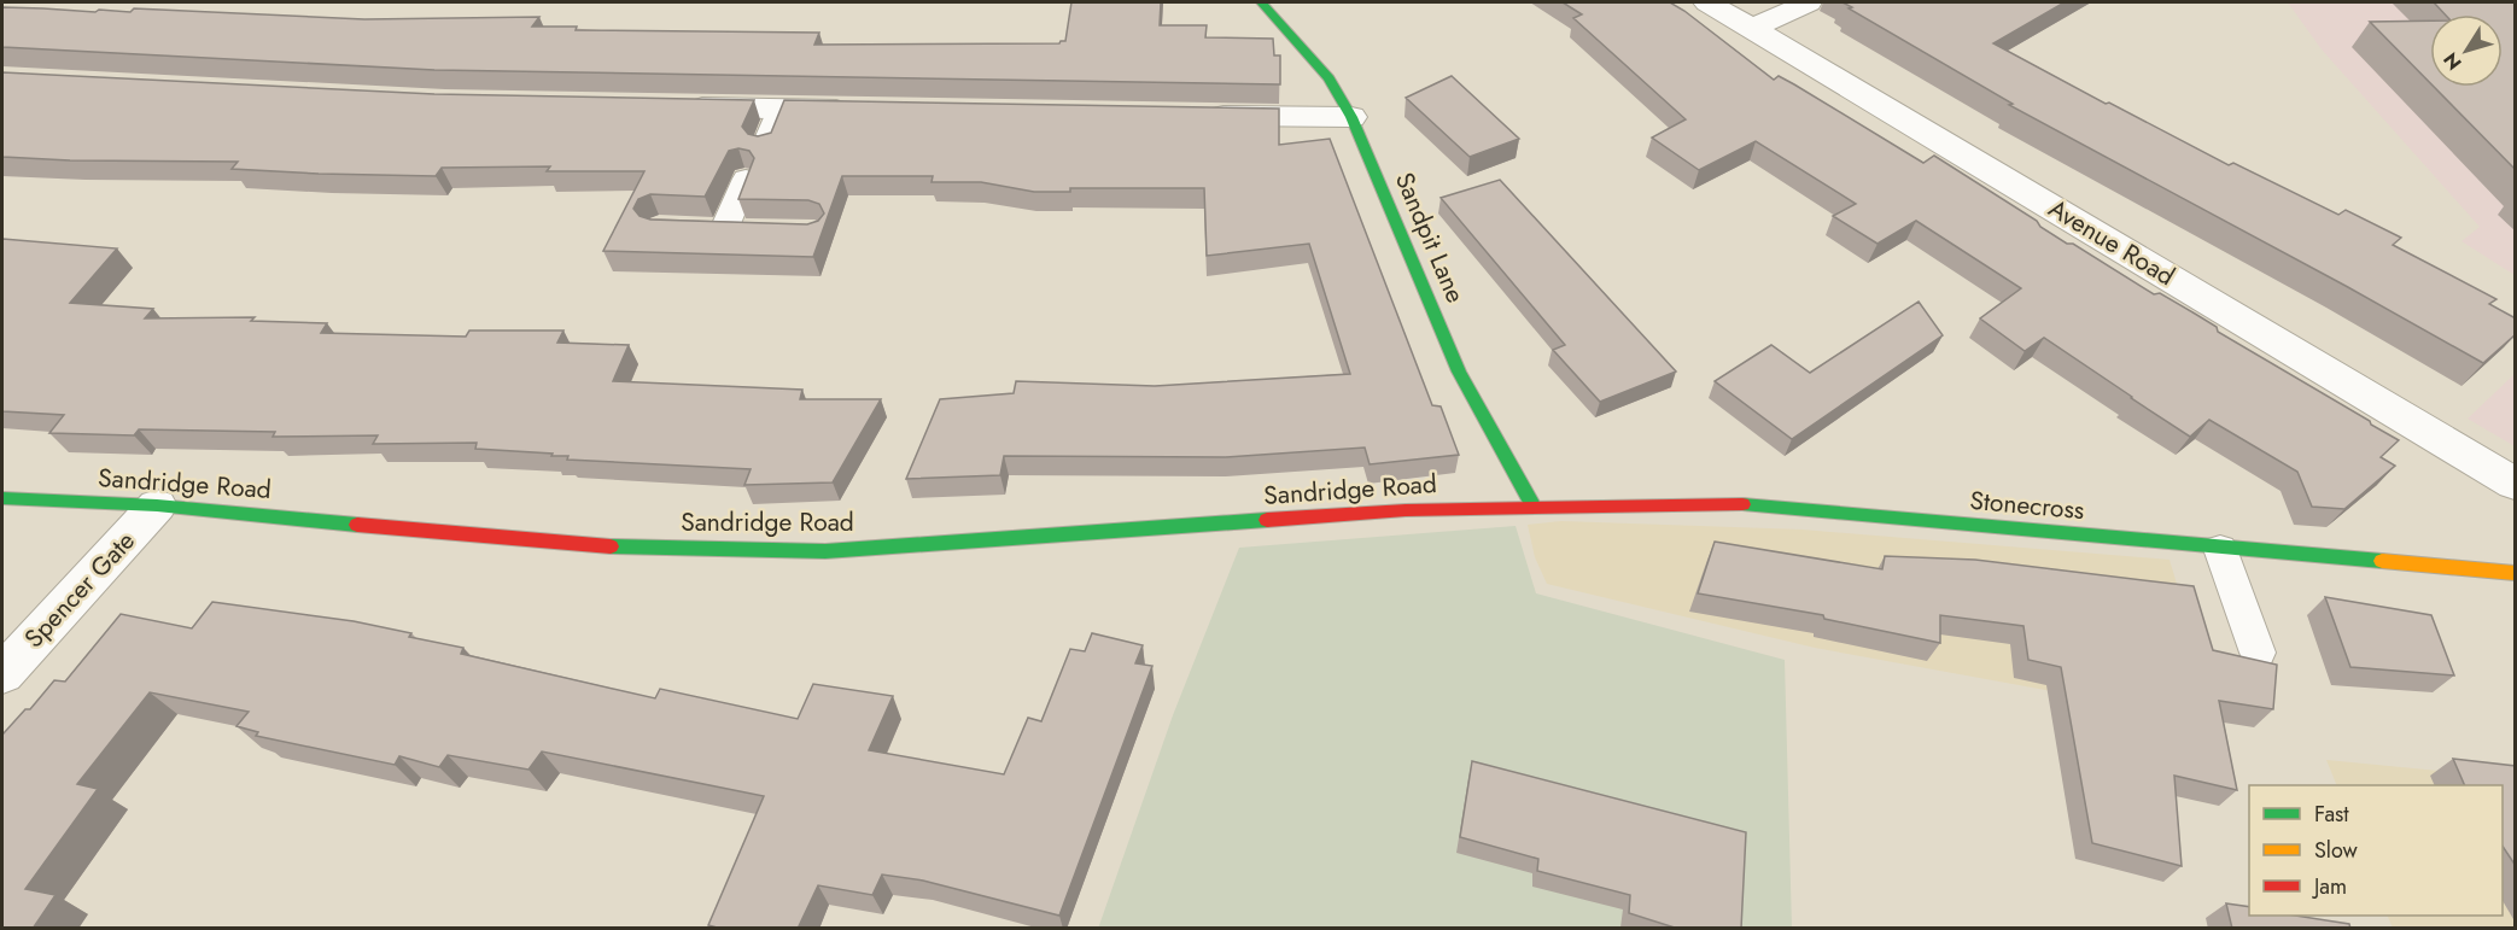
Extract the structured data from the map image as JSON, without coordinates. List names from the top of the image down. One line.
{"streets":{"main road":["Sandpit Lane","Sandridge Road","Stonecross"],"street":["Avenue Road","Spencer Gate"]},"crossings":[["Sandpit Lane","Sandridge Road"],["Sandpit Lane","Stonecross"],["Sandridge Road","Stonecross"],["Sandridge Road","Spencer Gate"]],"legend":["Fast","Slow","Jam"],"north":"bottom left"}
